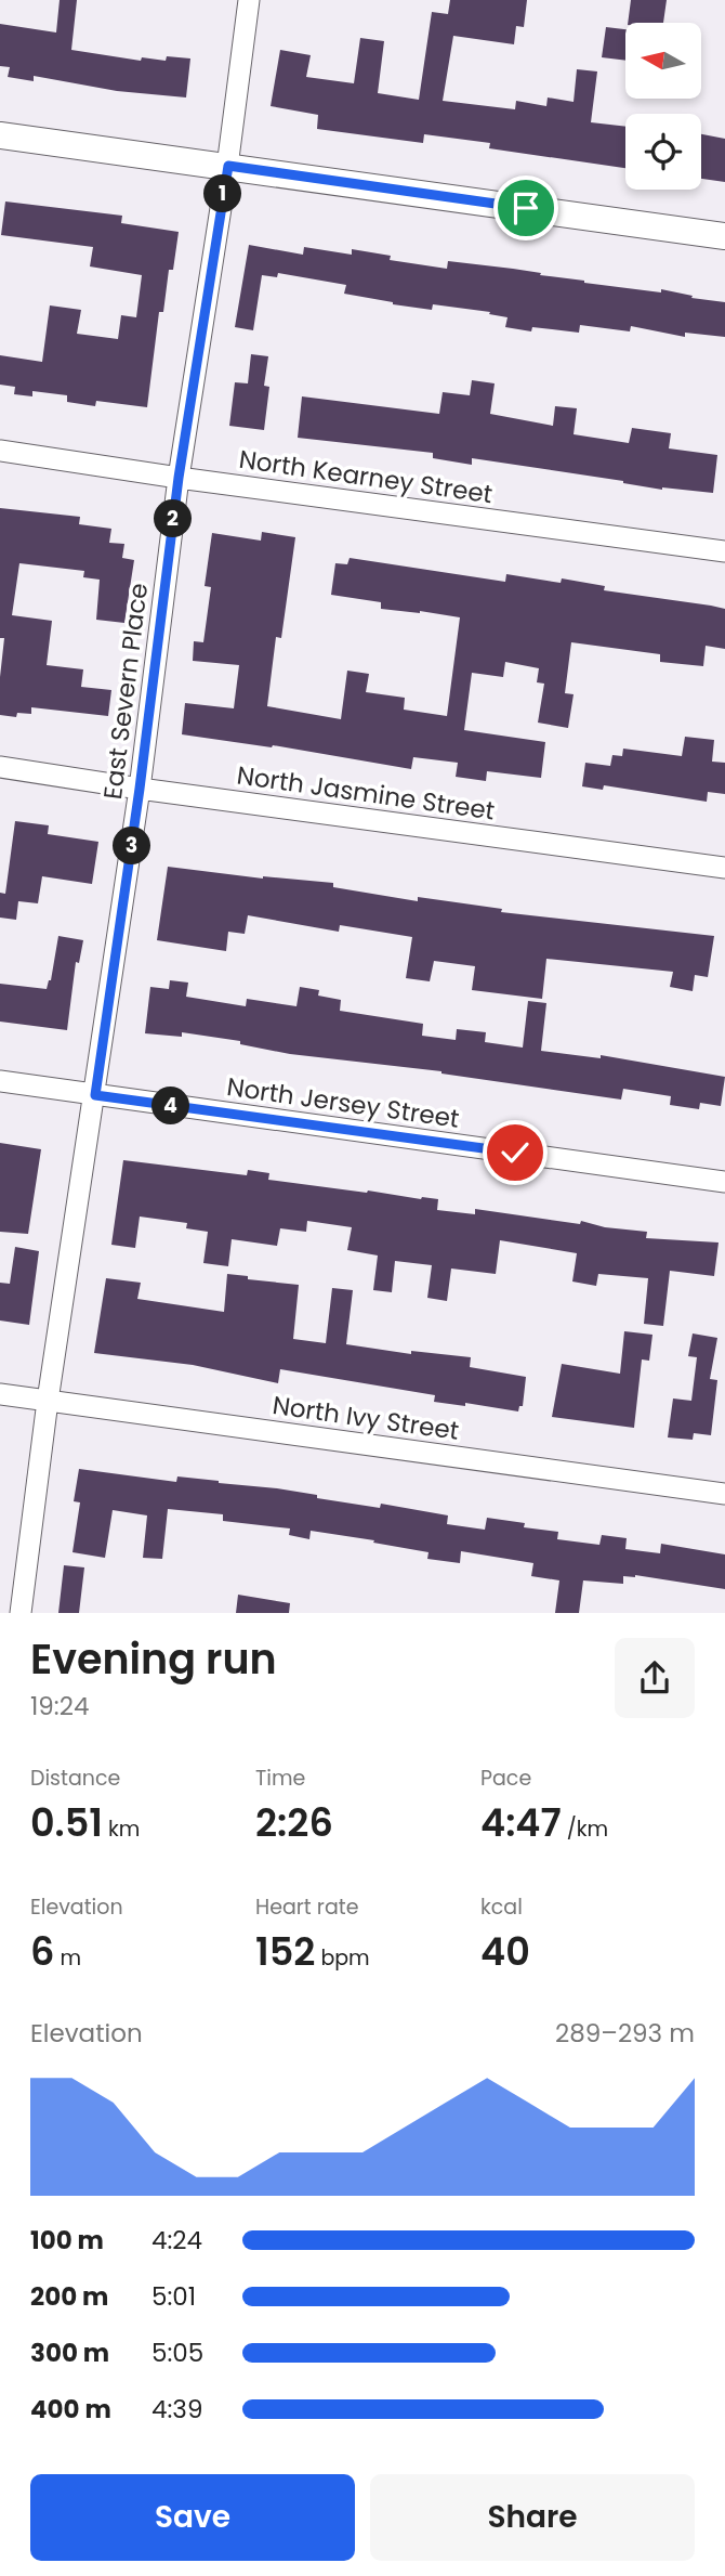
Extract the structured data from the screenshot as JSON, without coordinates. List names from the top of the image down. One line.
{"streets":{"street":["North Kearney Street","East Severn Place","North Jasmine Street","North Jersey Street","North Ivy Street"]},"crossings":[["North Kearney Street","East Severn Place"],["East Severn Place","North Jasmine Street"],["East Severn Place","North Jersey Street"],["East Severn Place","North Ivy Street"]],"north":"left","page":{"pins":["1","2","3","4"],"heading":["Evening run","19:24"],"stats":[["Distance","0.51 km"],["Time","2:26"],["Pace","4:47 /km"],["Elevation","6 m"],["Heart rate","152 bpm"],["kcal","40"]],"chart":["Elevation","289–293 m"],"list":[{"name":"100 m","note":"4:24"},{"name":"200 m","note":"5:01"},{"name":"300 m","note":"5:05"},{"name":"400 m","note":"4:39"}],"buttons":["Save","Share"]}}
